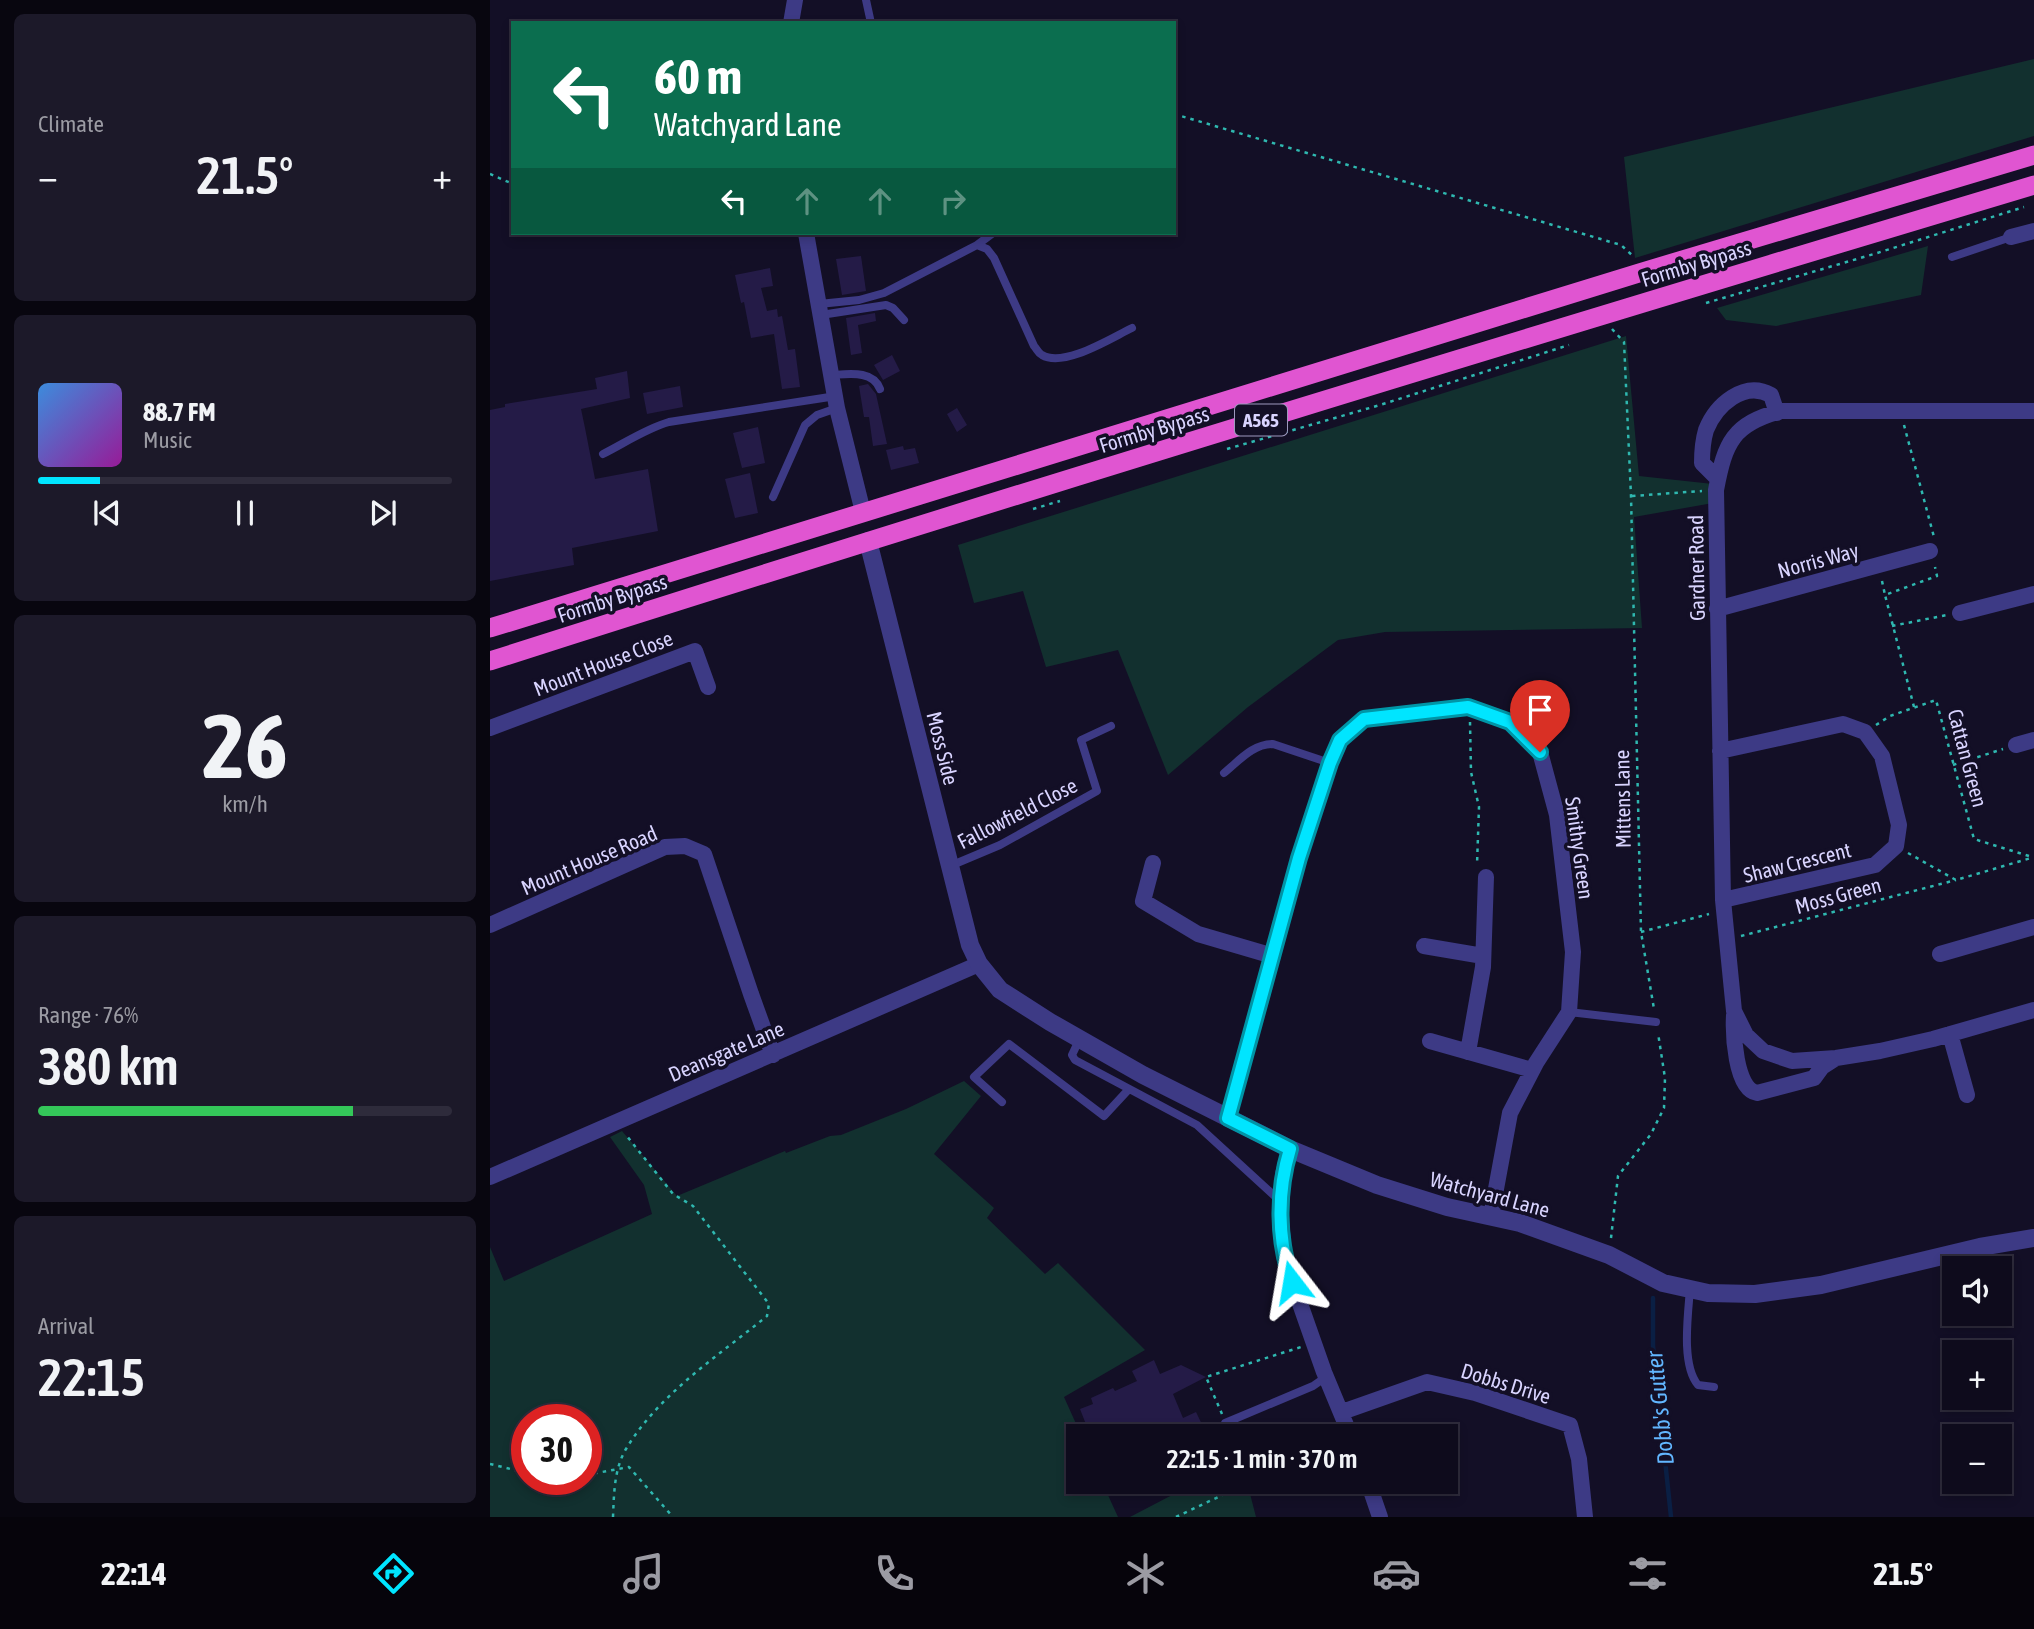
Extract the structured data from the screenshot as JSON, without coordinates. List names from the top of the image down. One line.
{"streets":{"highway":["Formby Bypass","A565"],"street":["Norris Way","Gardner Road","Mount House Close","Moss Side","Smithy Green","Mount House Road","Shaw Crescent","Deansgate Lane","Watchyard Lane","Dobbs Drive"],"lane":["Fallowfield Close"],"path":["Cattan Green","Mittens Lane","Moss Green"]},"crossings":[["Formby Bypass","Moss Side"],["Norris Way","Gardner Road"],["Gardner Road","Shaw Crescent"],["Gardner Road","Moss Green"],["Moss Side","Fallowfield Close"],["Moss Side","Deansgate Lane"],["Moss Side","Watchyard Lane"],["Cattan Green","Moss Green"],["Mittens Lane","Watchyard Lane"],["Smithy Green","Watchyard Lane"],["Mount House Road","Deansgate Lane"],["Deansgate Lane","Watchyard Lane"]],"water":["Dobb's Gutter"],"page":{"tile":["Climate",["26","km/h"],["Range · 76%","380 km"],["Arrival","22:15"]],"turn":["60 m","Watchyard Lane"],"heat":["−","21.5°","+"],"song":["88.7 FM","Music"],"map_buttons":["+","−"],"limit":"30","trip":"22:15 · 1 min · 370 m","tabs":["22:14","21.5°"]}}
